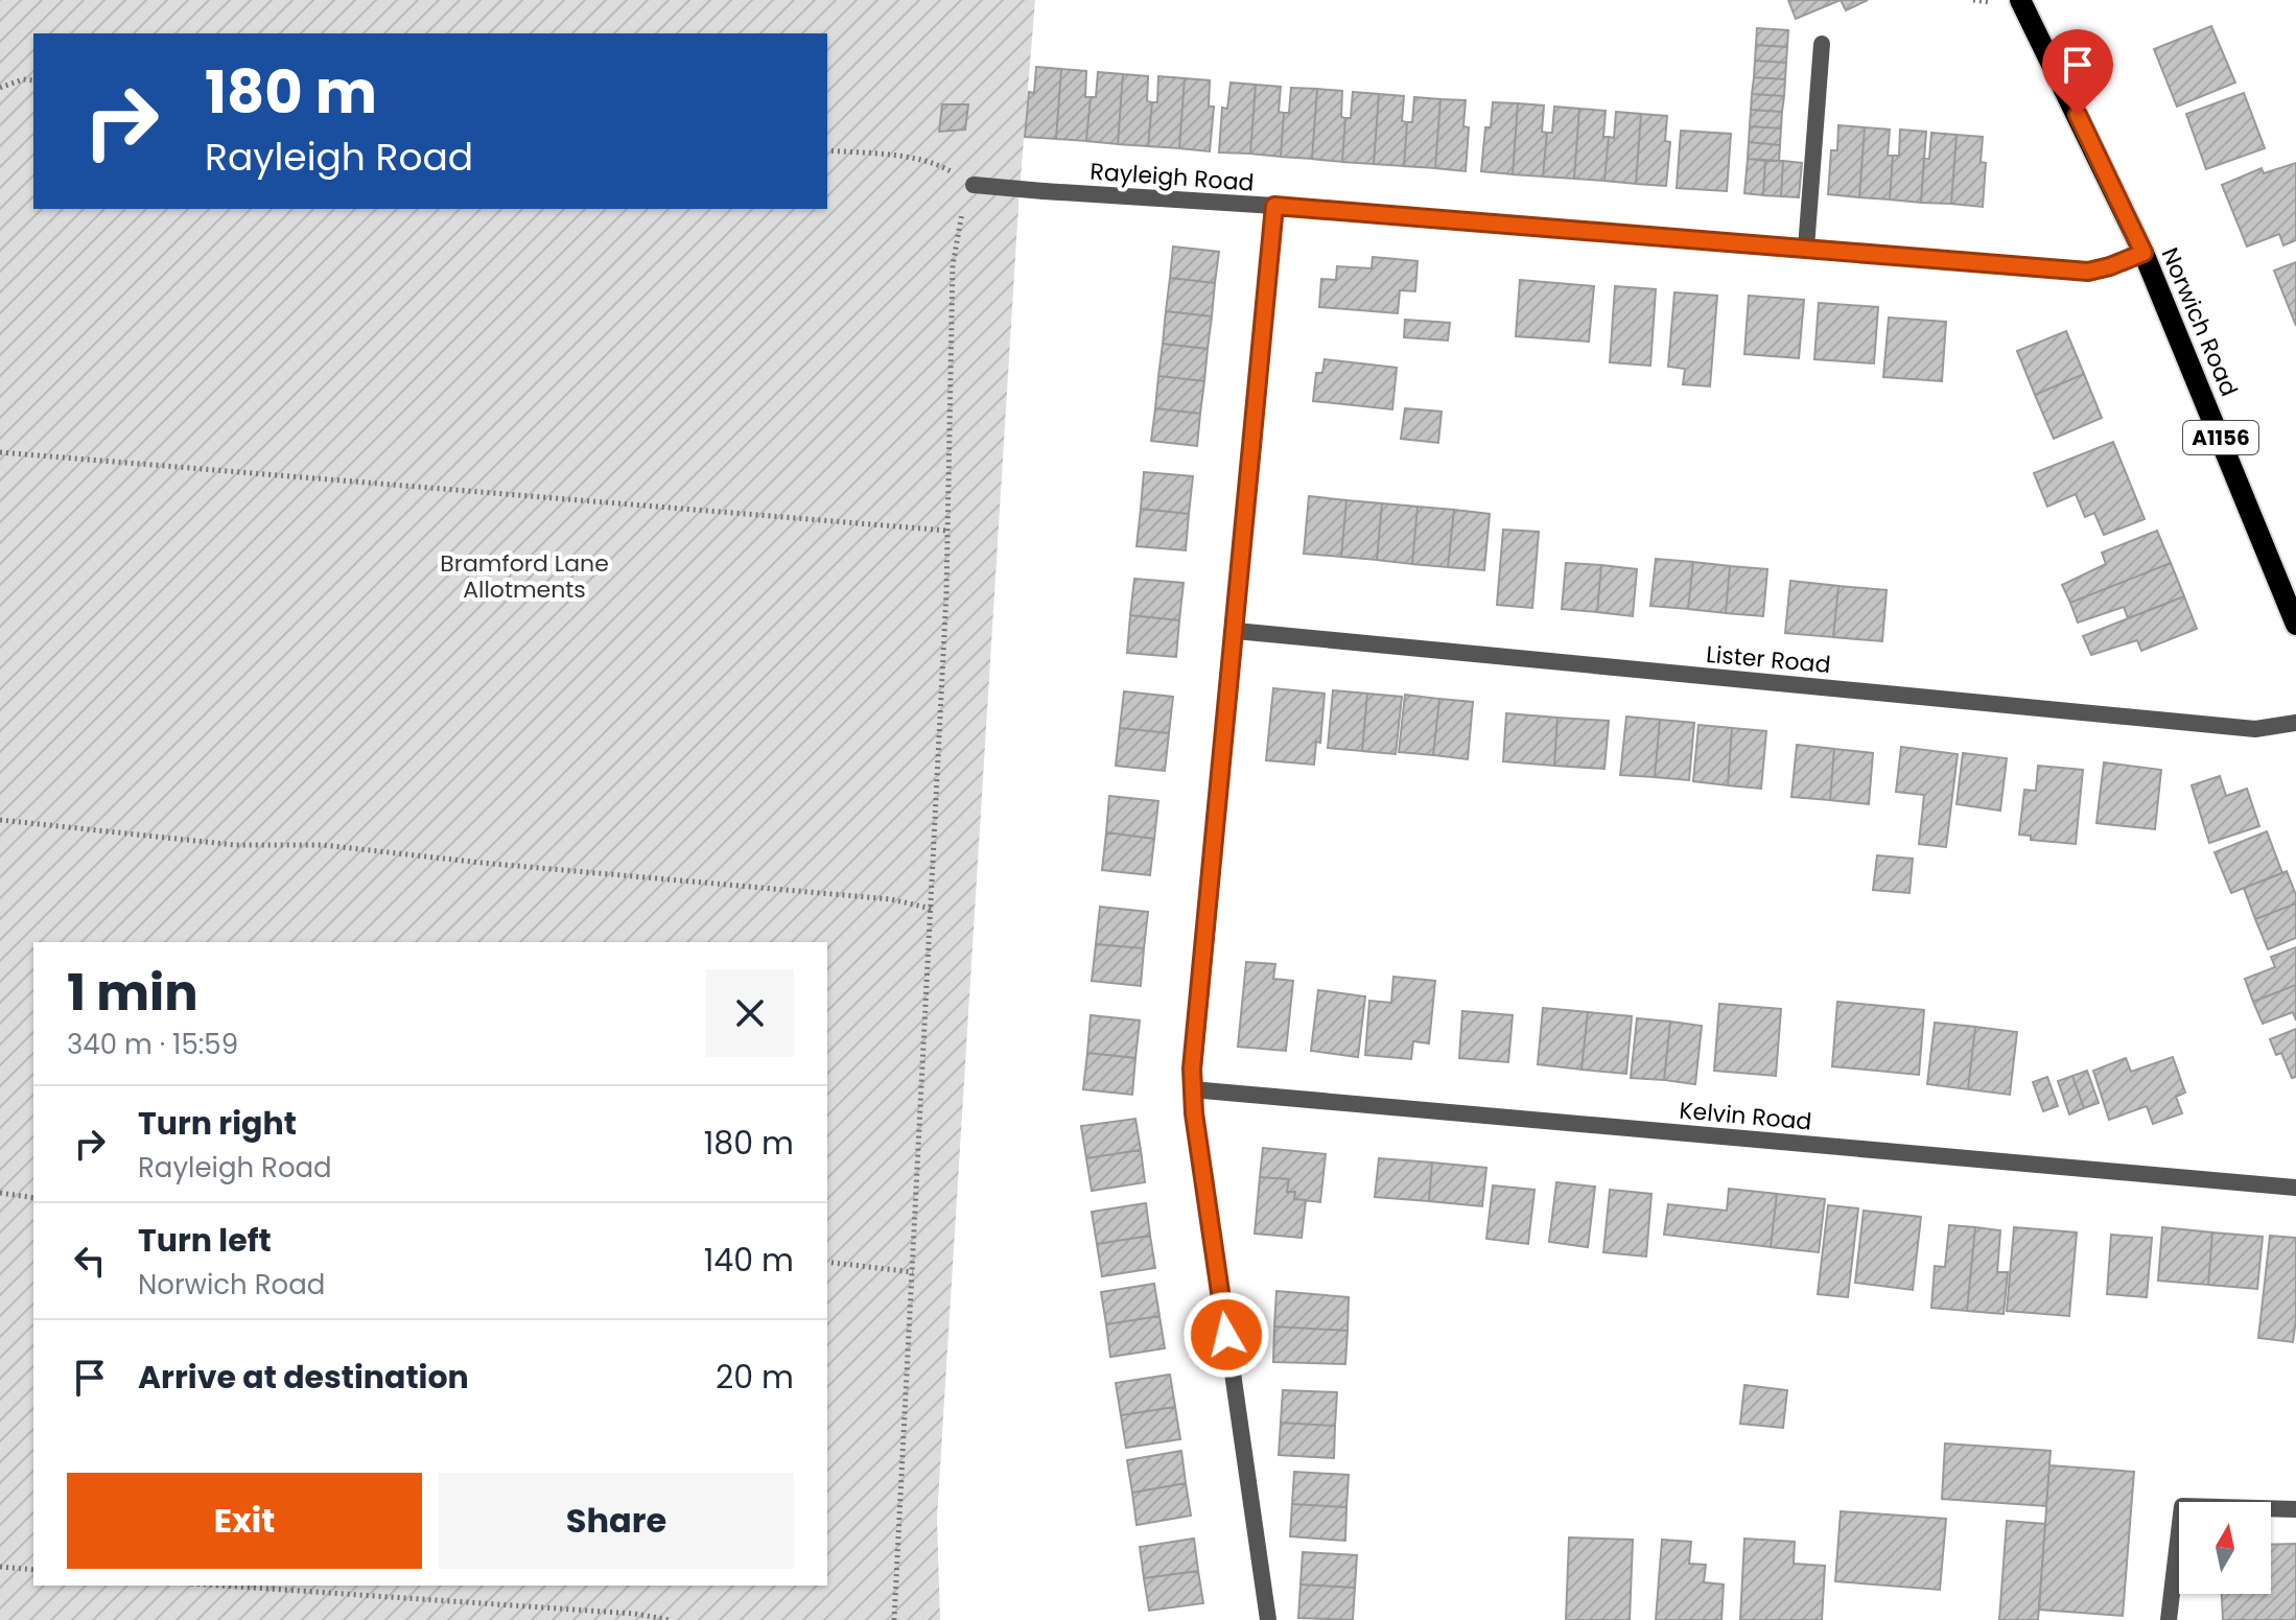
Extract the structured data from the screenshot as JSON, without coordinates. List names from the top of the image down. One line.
{"streets":{"main road":["Norwich Road","A1156"],"street":["Rayleigh Road","Lister Road","Kelvin Road"]},"crossings":[["Rayleigh Road","Norwich Road"]],"parks":["Bramford Lane Allotments"],"north":"top","page":{"turn":["180 m","Rayleigh Road"],"heading":["1 min","340 m · 15:59"],"list":[{"name":"Turn right","note":"Rayleigh Road","value":"180 m"},{"name":"Turn left","note":"Norwich Road","value":"140 m"},{"name":"Arrive at destination","value":"20 m"}],"buttons":["Exit","Share"]}}
